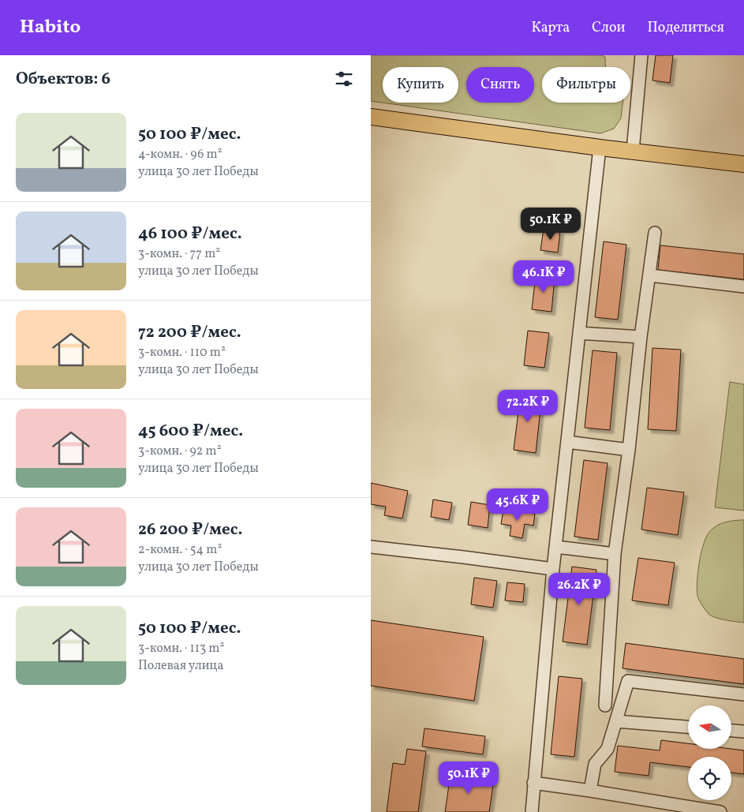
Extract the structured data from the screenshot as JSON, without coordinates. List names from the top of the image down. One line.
{"north":"left","page":{"header":"Habito","nav":["Карта","Слои","Поделиться"],"heading":"Объектов: 6","chip":["Купить","Снять","Фильтры"],"list":[{"name":"50 100 ₽/мес.","note":"4-комн. · 96 m² · улица 30 лет Победы"},{"name":"46 100 ₽/мес.","note":"3-комн. · 77 m² · улица 30 лет Победы"},{"name":"72 200 ₽/мес.","note":"3-комн. · 110 m² · улица 30 лет Победы"},{"name":"45 600 ₽/мес.","note":"3-комн. · 92 m² · улица 30 лет Победы"},{"name":"26 200 ₽/мес.","note":"2-комн. · 54 m² · улица 30 лет Победы"},{"name":"50 100 ₽/мес.","note":"3-комн. · 113 m² · Полевая улица"}],"price":["50.1K ₽","46.1K ₽","72.2K ₽","45.6K ₽","26.2K ₽","50.1K ₽"]}}
